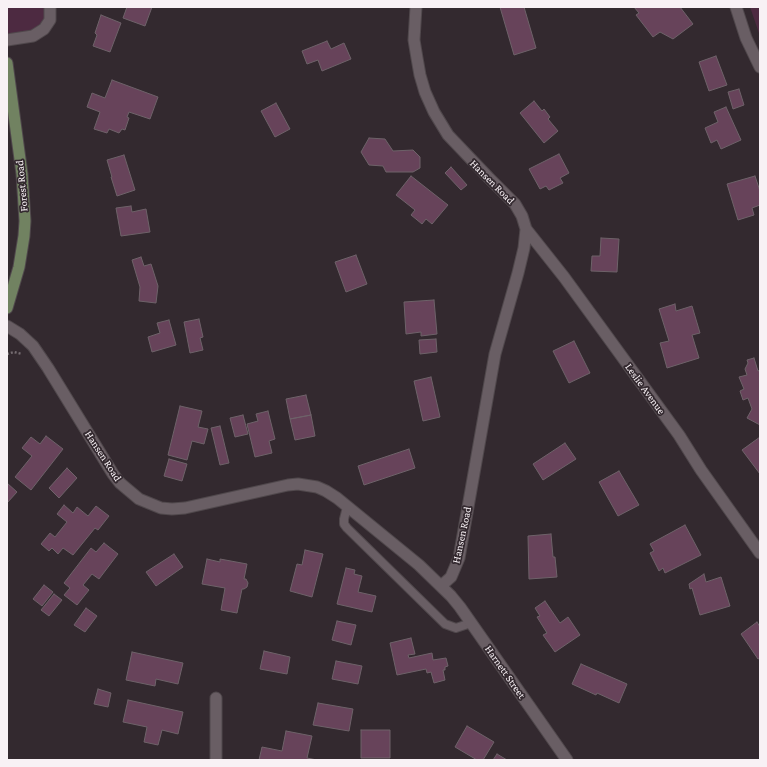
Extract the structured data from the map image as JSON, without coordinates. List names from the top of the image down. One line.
{"streets":{"main road":["Forest Road"],"street":["Hansen Road","Leslie Avenue","Harnett Street"]},"crossings":[["Hansen Road","Leslie Avenue"],["Hansen Road","Harnett Street"]]}
